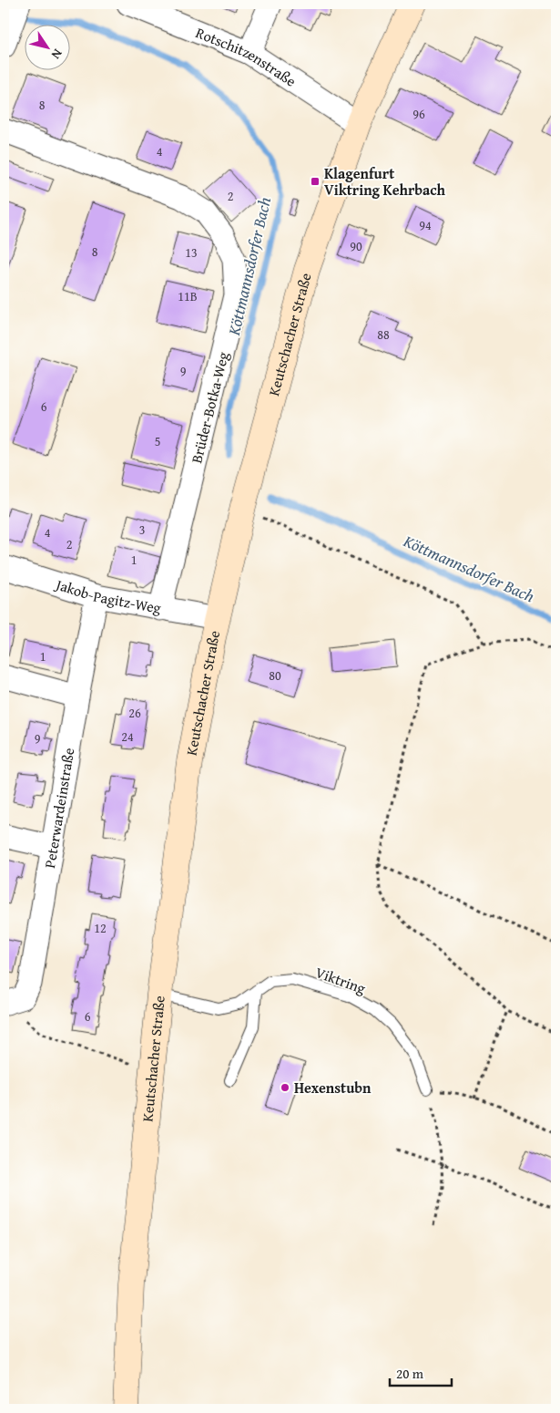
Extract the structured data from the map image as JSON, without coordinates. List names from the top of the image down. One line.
{"streets":{"main road":["Keutschacher Straße"],"street":["Rotschitzenstraße","Brüder-Botka-Weg","Jakob-Pagitz-Weg","Peterwardeinstraße"],"lane":["Viktring"]},"crossings":[["Rotschitzenstraße","Keutschacher Straße"],["Keutschacher Straße","Jakob-Pagitz-Weg"],["Keutschacher Straße","Viktring"],["Brüder-Botka-Weg","Jakob-Pagitz-Weg"],["Jakob-Pagitz-Weg","Peterwardeinstraße"]],"water":["Köttmannsdorfer Bach"],"places":{"transit":["Klagenfurt Viktring Kehrbach"],"other":["Hexenstubn"]},"house_numbers":["8","96","4","2","94","90","8","13","11B","88","9","6","5","3","4","2","1","1","80","26","24","9","12","6"],"scale_bar":"20 m","north":"bottom right"}
